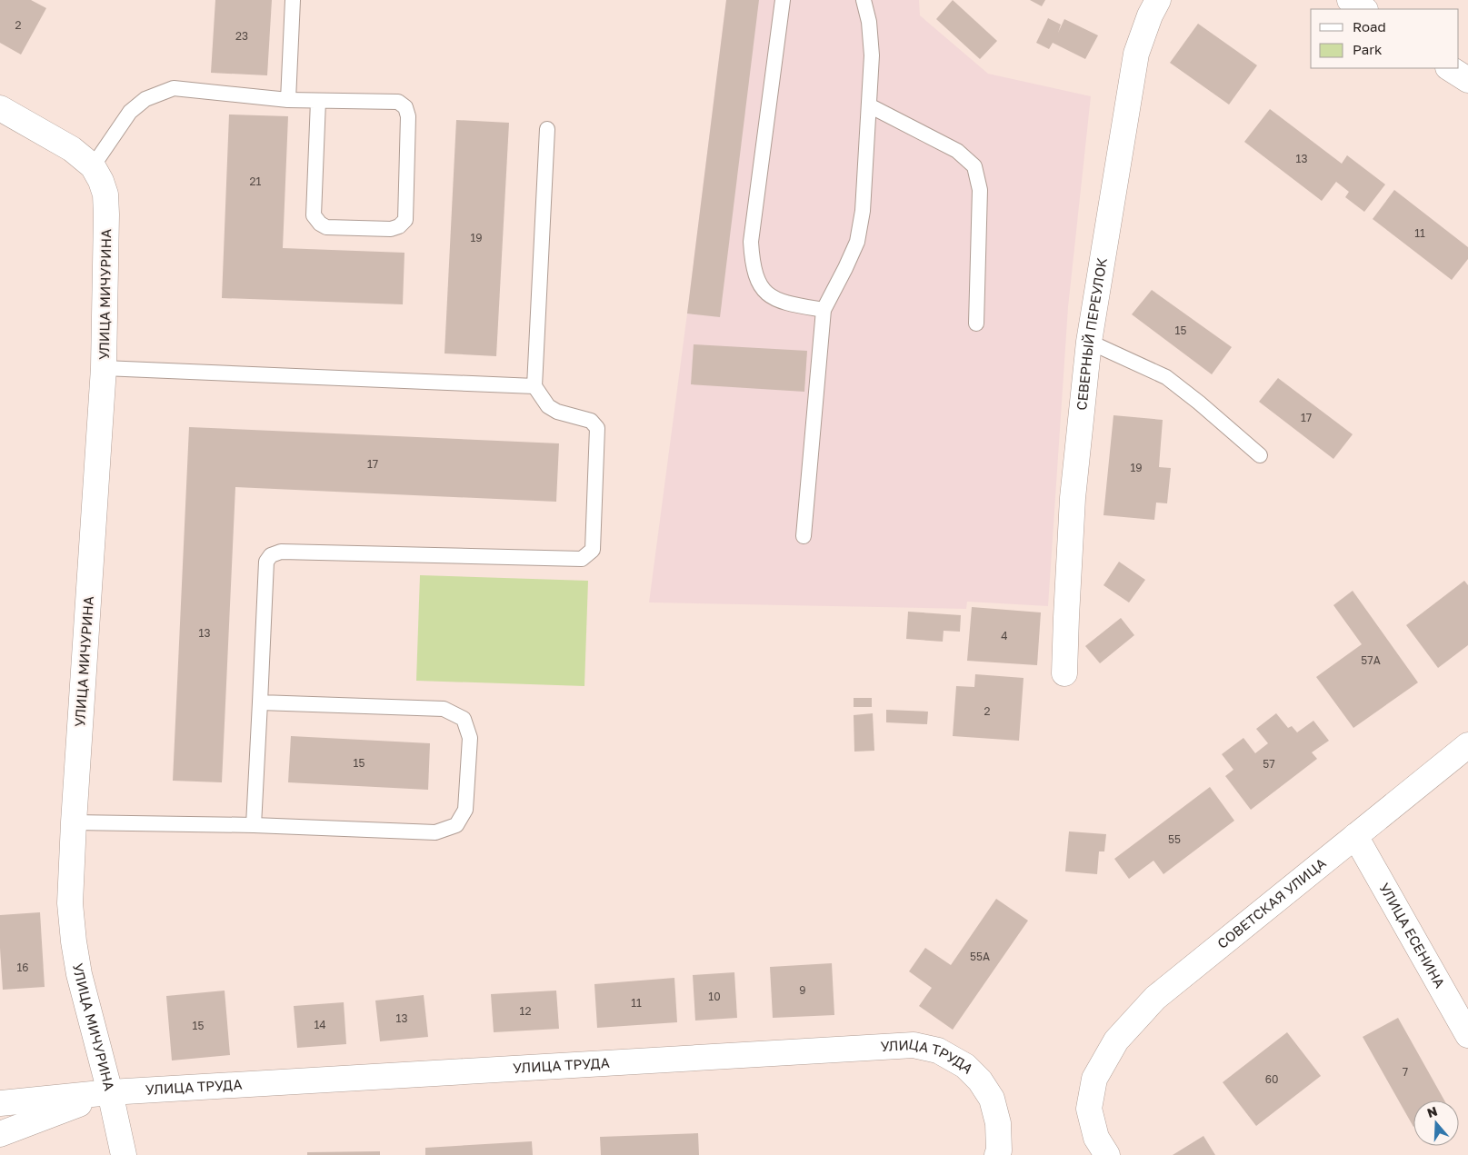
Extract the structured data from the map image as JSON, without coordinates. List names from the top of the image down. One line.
{"streets":{"street":["УЛИЦА МИЧУРИНА","СЕВЕРНЫЙ ПЕРЕУЛОК","СОВЕТСКАЯ УЛИЦА","УЛИЦА ЕСЕНИНА","УЛИЦА ТРУДА"]},"crossings":[["УЛИЦА МИЧУРИНА","УЛИЦА ТРУДА"],["СОВЕТСКАЯ УЛИЦА","УЛИЦА ЕСЕНИНА"]],"house_numbers":["2","23","13","21","11","19","15","17","17","19","13","4","57А","2","15","57","55","55А","16","9","10","11","12","13","14","15","7","60"],"legend":["Road","Park"],"north":"top"}
